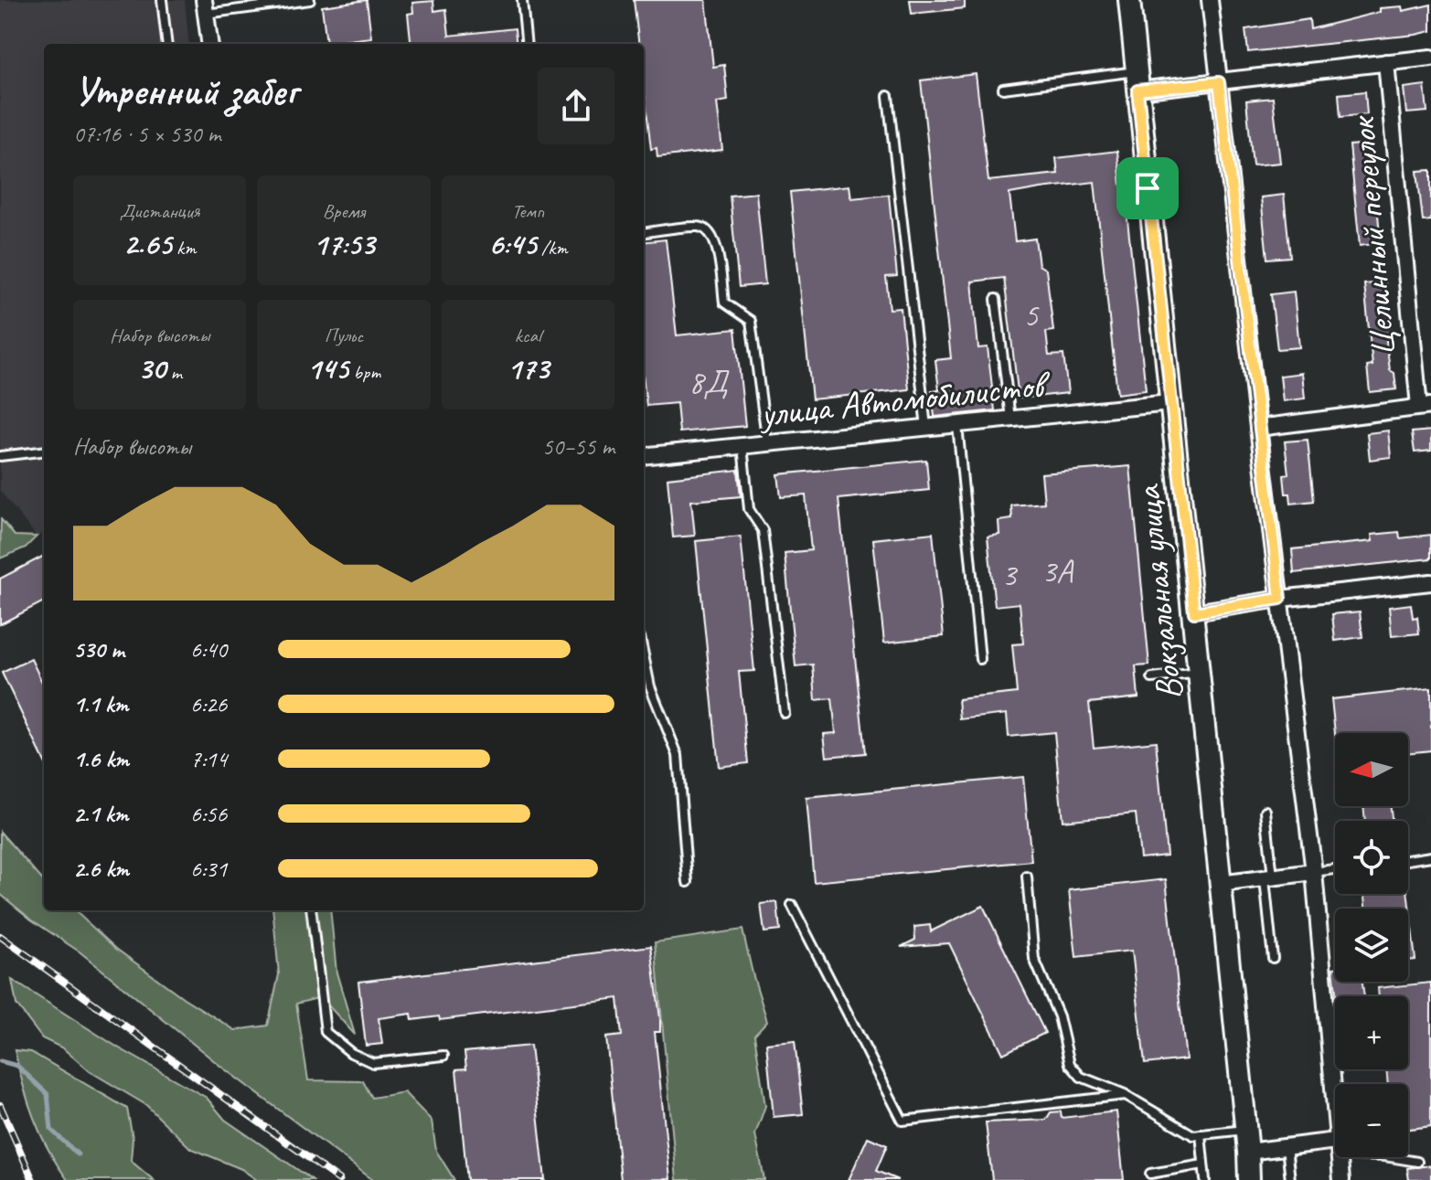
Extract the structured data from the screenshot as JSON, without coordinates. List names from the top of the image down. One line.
{"streets":{"main road":["Вокзальная улица"],"street":["Целинный переулок","улица Автомобилистов"]},"crossings":[["улица Автомобилистов","Вокзальная улица"]],"house_numbers":["5","8Д","3А","3"],"north":"left","page":{"heading":["Утренний забег","07:16 · 5 × 530 m"],"stats":[["Дистанция","2.65 km"],["Время","17:53"],["Темп","6:45 /km"],["Набор высоты","30 m"],["Пульс","145 bpm"],["kcal","173"]],"chart":["Набор высоты","50–55 m"],"list":[{"name":"530 m","note":"6:40"},{"name":"1.1 km","note":"6:26"},{"name":"1.6 km","note":"7:14"},{"name":"2.1 km","note":"6:56"},{"name":"2.6 km","note":"6:31"}],"map_buttons":["+","−"]}}
